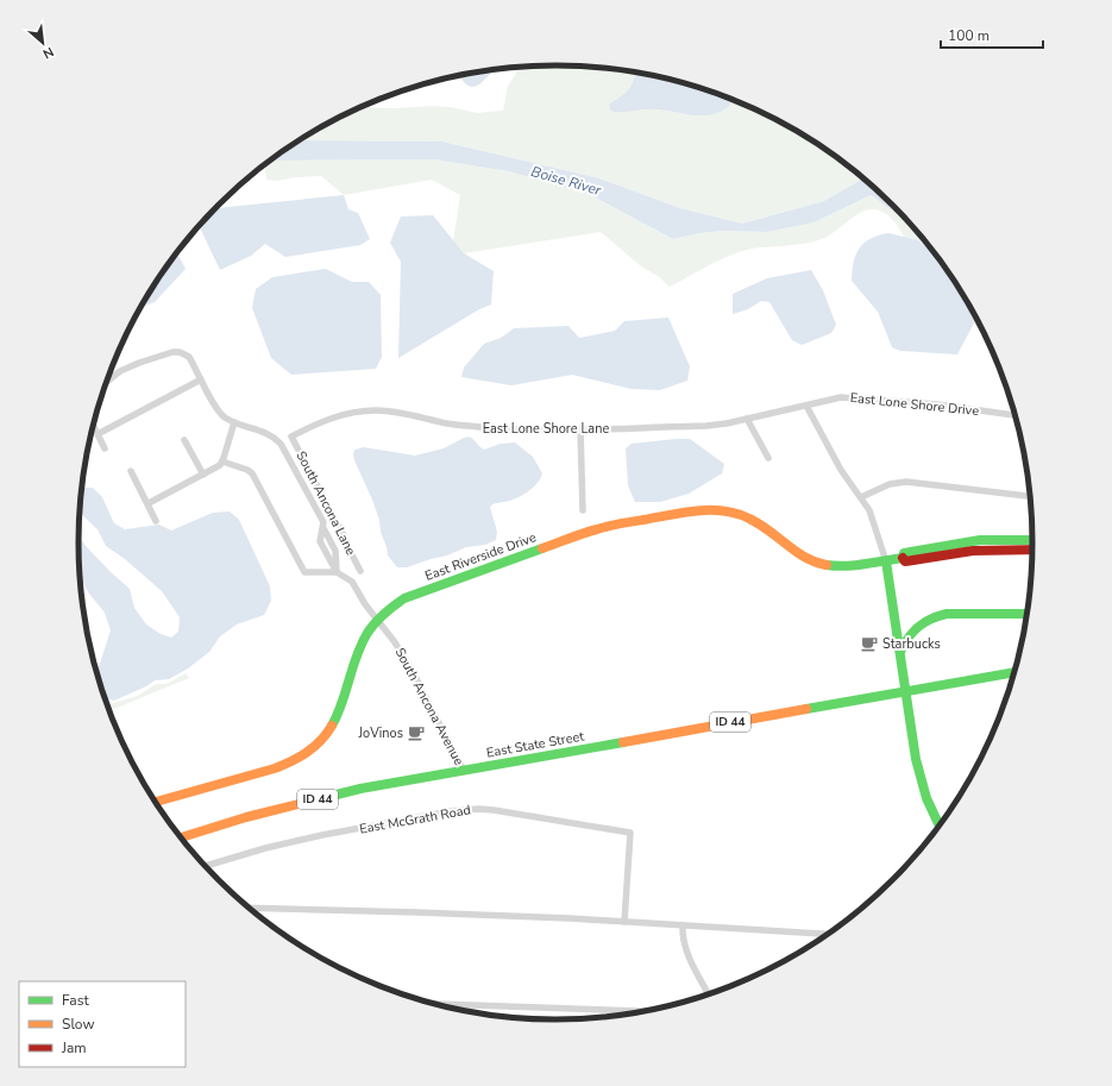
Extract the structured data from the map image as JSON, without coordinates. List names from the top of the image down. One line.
{"streets":{"main road":["East Riverside Drive","ID 44","East State Street"],"street":["East Lone Shore Drive","East Lone Shore Lane","South Ancona Lane","South Ancona Avenue","East McGrath Road"]},"crossings":[["East Lone Shore Drive","East Lone Shore Lane"],["East Lone Shore Lane","South Ancona Lane"],["East Riverside Drive","South Ancona Avenue"],["South Ancona Avenue","East State Street"],["ID 44","East State Street"]],"water":["Boise River"],"places":{"cafe":["Starbucks","JoVinos"]},"legend":["Fast","Slow","Jam"],"scale_bar":"100 m","north":"bottom right"}
